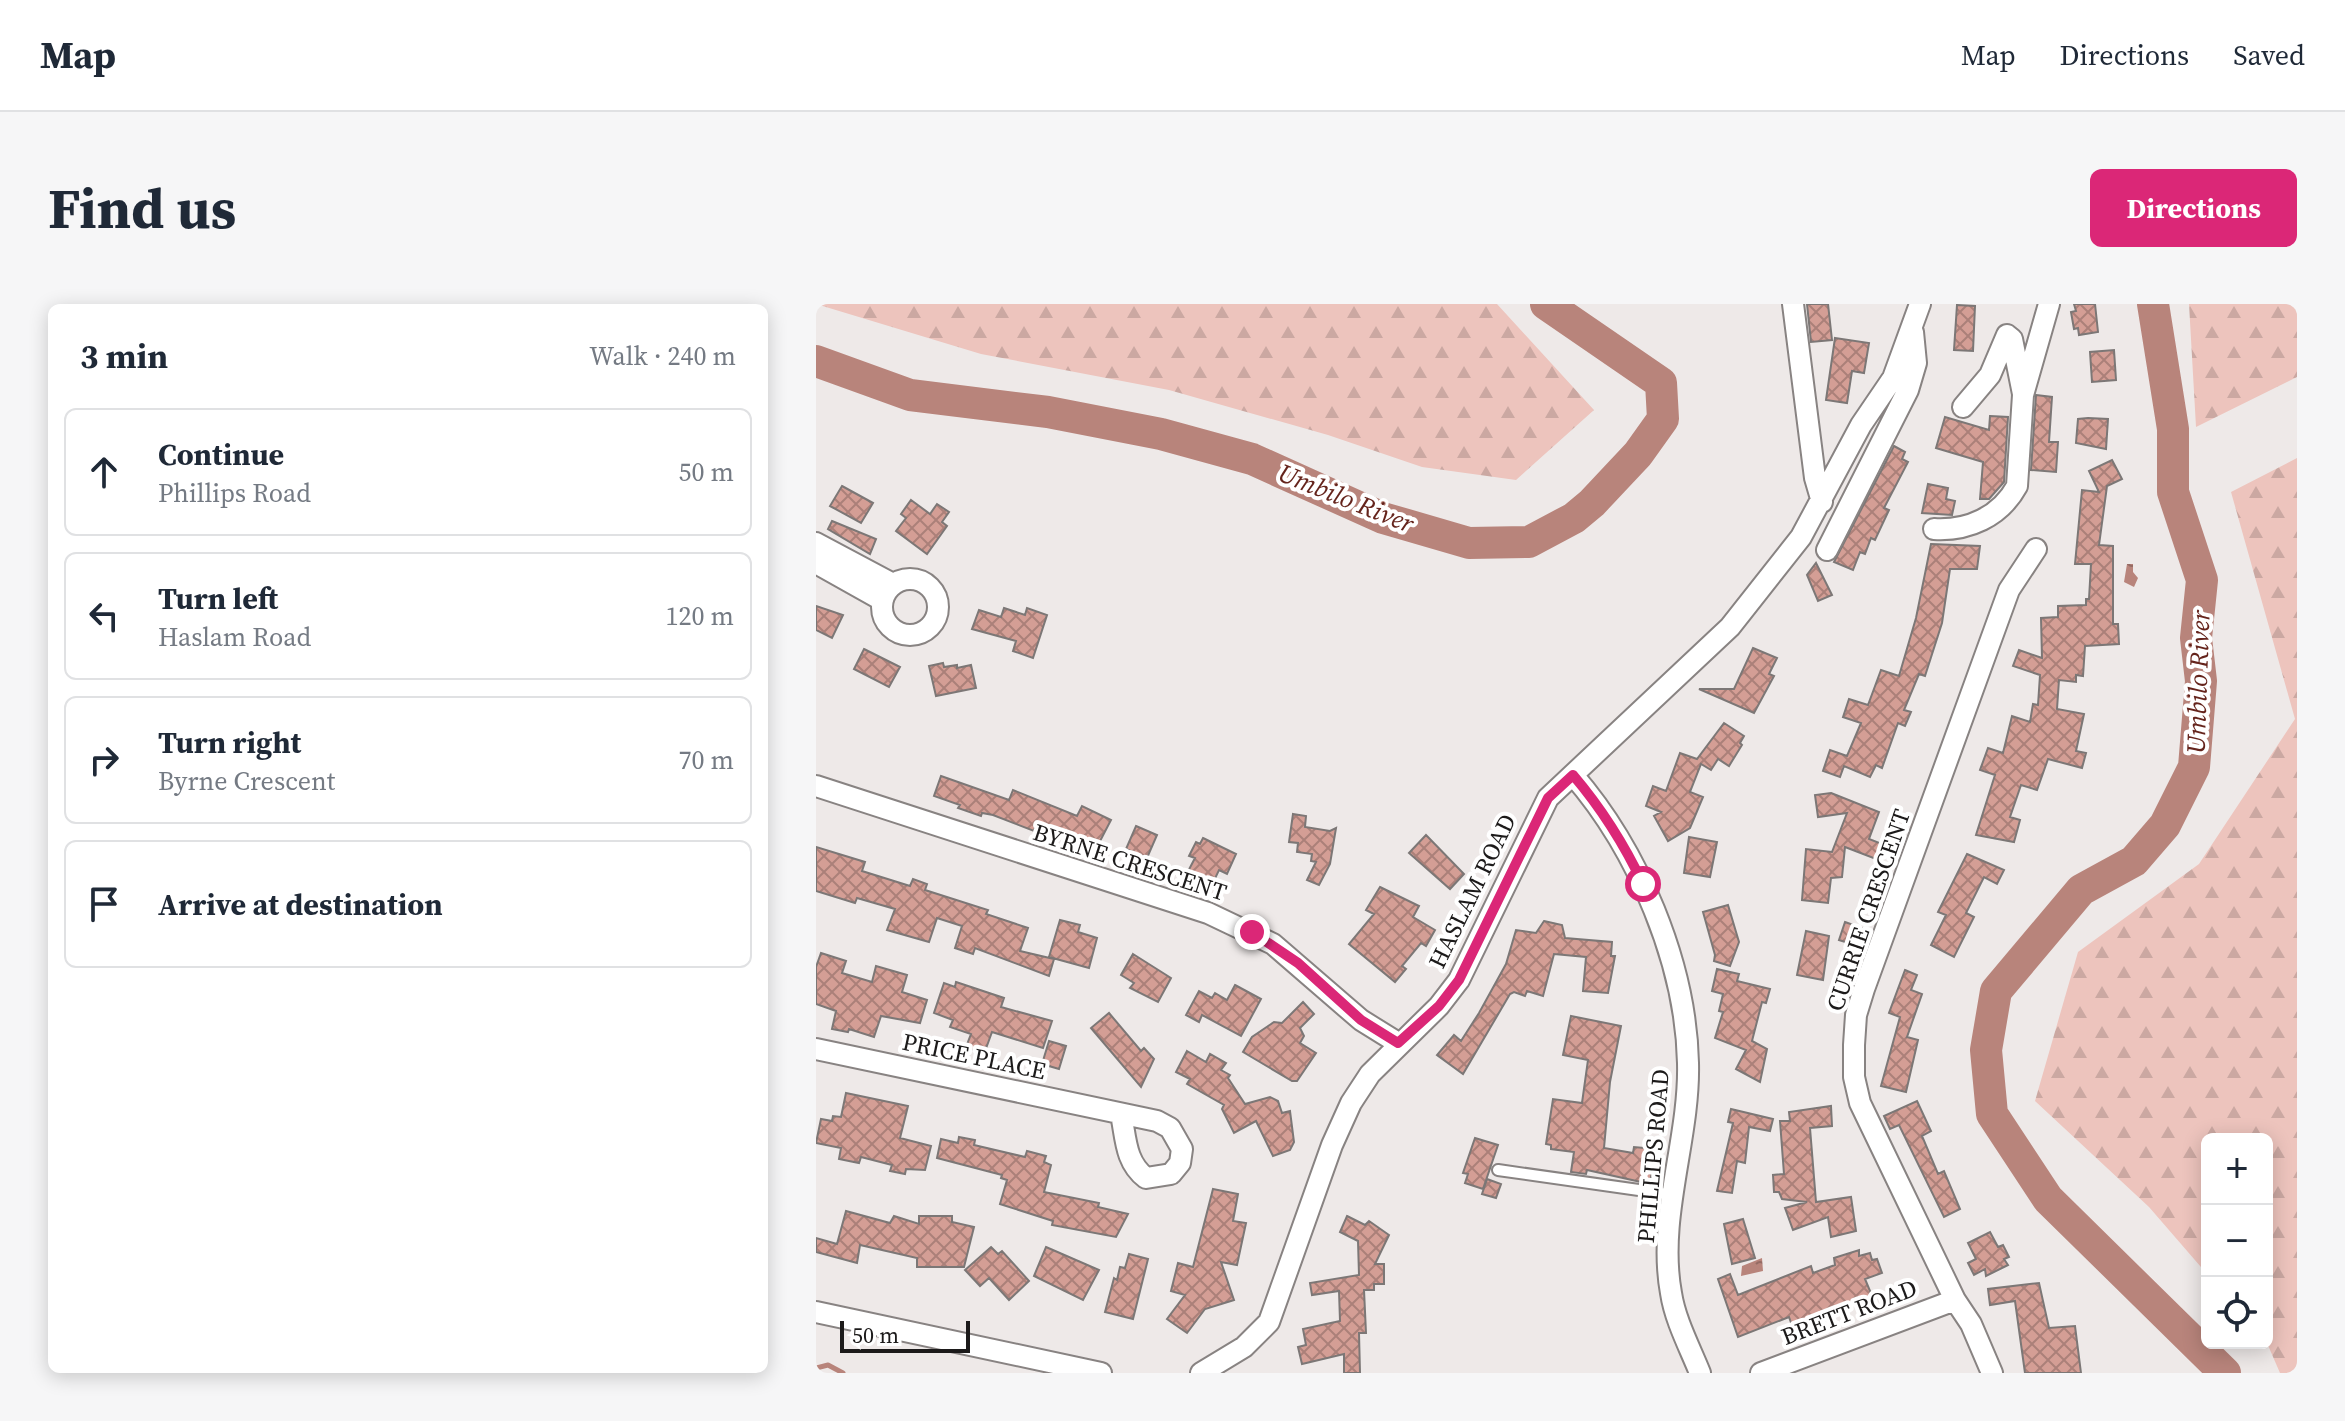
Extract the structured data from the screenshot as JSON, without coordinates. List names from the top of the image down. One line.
{"streets":{"street":["BYRNE CRESCENT","HASLAM ROAD","CURRIE CRESCENT","PRICE PLACE","PHILLIPS ROAD","BRETT ROAD"]},"crossings":[["BYRNE CRESCENT","HASLAM ROAD"],["HASLAM ROAD","PHILLIPS ROAD"],["CURRIE CRESCENT","BRETT ROAD"]],"water":["Umbilo River"],"scale_bar":"50 m","page":{"header":"Map","nav":["Map","Directions","Saved"],"buttons":"Directions","title":"Find us","heading":["3 min","Walk · 240 m"],"list":[["Continue","Phillips Road","50 m"],["Turn left","Haslam Road","120 m"],["Turn right","Byrne Crescent","70 m"],"Arrive at destination"],"map_buttons":["+","−"],"scale":"50 m"}}
